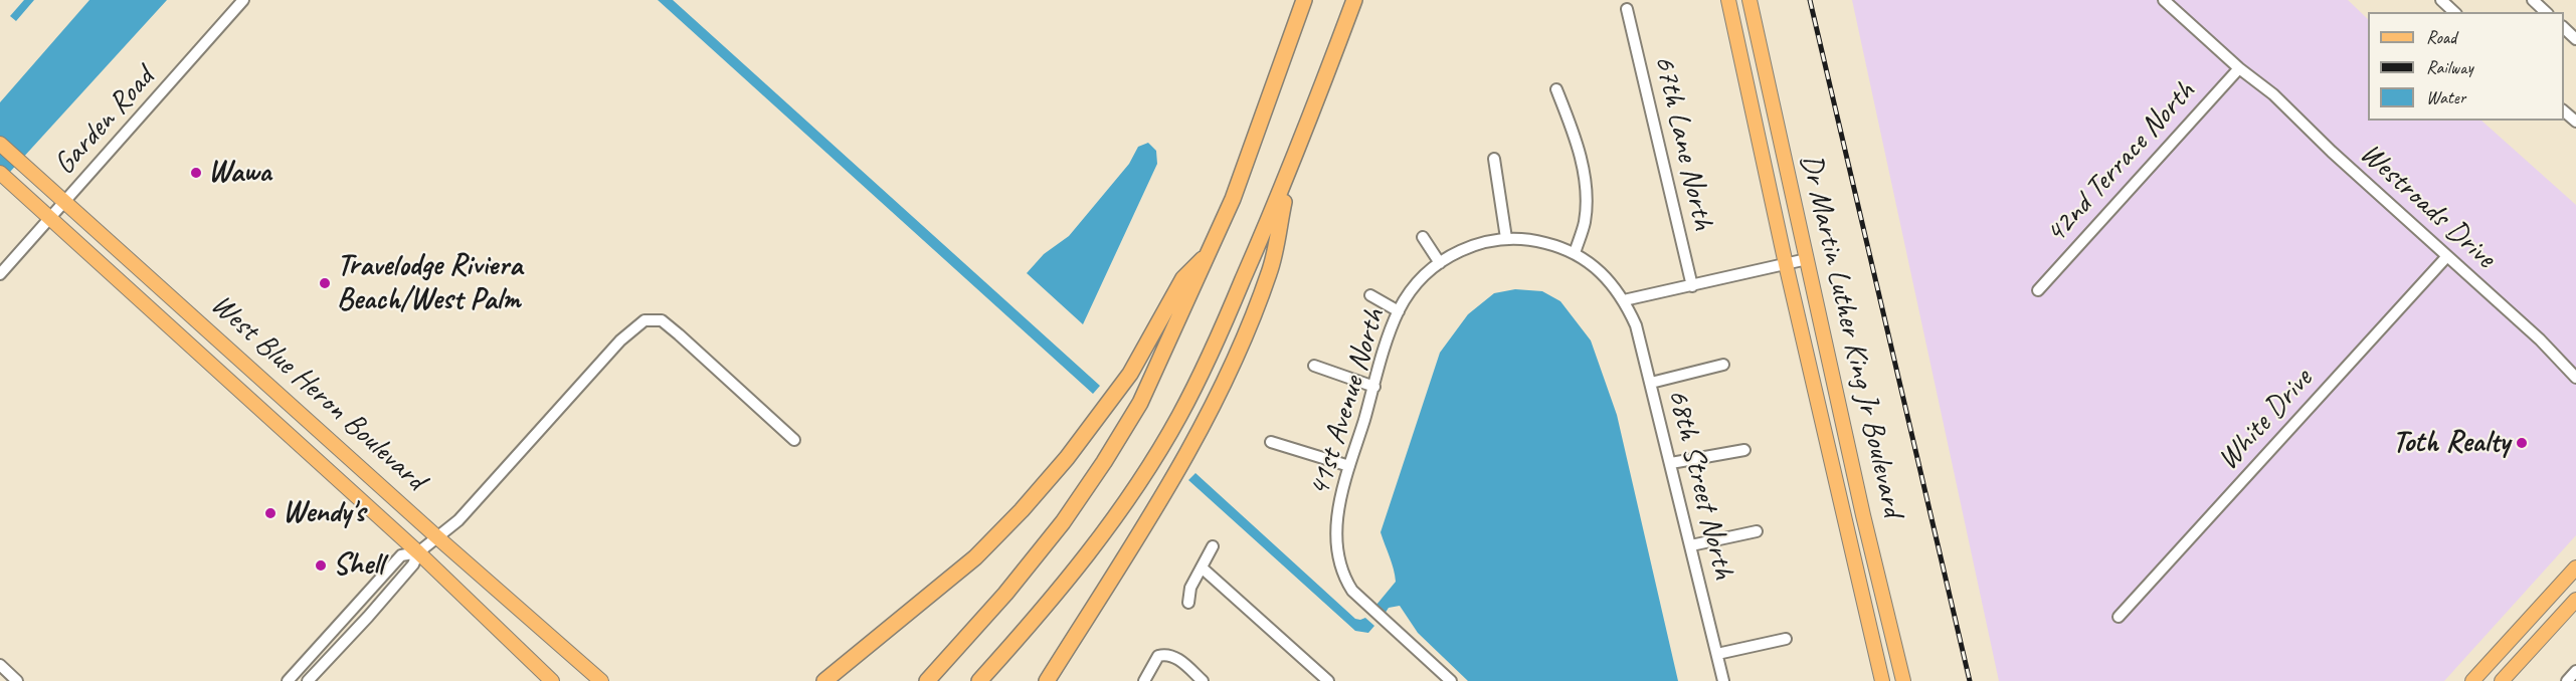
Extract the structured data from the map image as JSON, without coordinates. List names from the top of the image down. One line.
{"streets":{"main road":["Dr Martin Luther King Jr Boulevard","West Blue Heron Boulevard"],"street":["Garden Road","67th Lane North","42nd Terrace North","Westroads Drive","41st Avenue North","White Drive","68th Street North"]},"crossings":[["Garden Road","West Blue Heron Boulevard"],["42nd Terrace North","Westroads Drive"],["Westroads Drive","White Drive"],["41st Avenue North","68th Street North"]],"places":["Wawa","Travelodge Riviera Beach/West Palm","Toth Realty","Wendy's","Shell"],"legend":["Road","Railway","Water"]}
